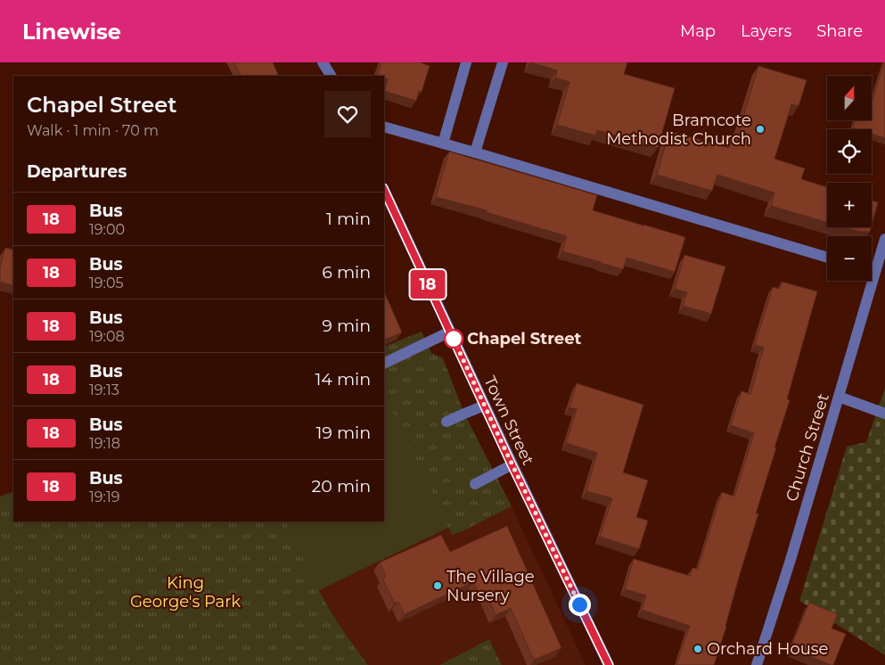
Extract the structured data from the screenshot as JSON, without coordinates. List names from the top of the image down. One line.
{"streets":{"street":["Town Street","Church Street"]},"parks":["King George's Park"],"places":["Bramcote Methodist Church","Chapel Street","The Village Nursery","Orchard House"],"lines":["bus line 18"],"north":"top","page":{"header":"Linewise","nav":["Map","Layers","Share"],"on_map":"18","map_buttons":["+","−"],"heading":[["Chapel Street","Walk · 1 min · 70 m"],"Departures"],"list":[{"mark":"18","name":"Bus","note":"19:00","value":"1 min"},{"mark":"18","name":"Bus","note":"19:05","value":"6 min"},{"mark":"18","name":"Bus","note":"19:08","value":"9 min"},{"mark":"18","name":"Bus","note":"19:13","value":"14 min"},{"mark":"18","name":"Bus","note":"19:18","value":"19 min"},{"mark":"18","name":"Bus","note":"19:19","value":"20 min"}]}}
